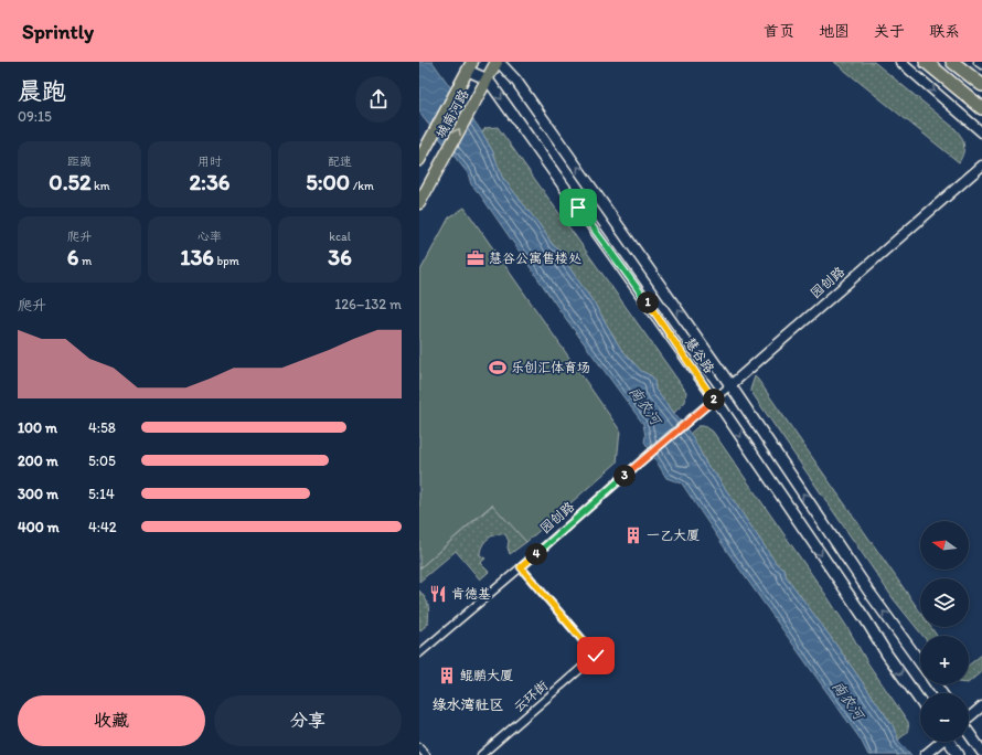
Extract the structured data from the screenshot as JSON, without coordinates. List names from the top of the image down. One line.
{"streets":{"main road":["城南河路","慧谷路"],"street":["园创路","云环街"]},"crossings":[["城南河路","慧谷路"],["园创路","慧谷路"],["园创路","云环街"]],"districts":["绿水湾社区"],"water":["南农河"],"places":{"office":["慧谷公寓售楼处"],"sports":["乐创汇体育场"],"building":["一乙大厦","鲲鹏大厦"],"restaurant":["肯德基"]},"north":"left","page":{"header":"Sprintly","nav":["首页","地图","关于","联系"],"heading":["晨跑","09:15"],"stats":[["距离","0.52 km"],["用时","2:36"],["配速","5:00 /km"],["爬升","6 m"],["心率","136 bpm"],["kcal","36"]],"chart":["爬升","126–132 m"],"pins":["1","2","3","4"],"list":[{"name":"100 m","note":"4:58"},{"name":"200 m","note":"5:05"},{"name":"300 m","note":"5:14"},{"name":"400 m","note":"4:42"}],"map_buttons":["+","−"],"buttons":["收藏","分享"]}}
